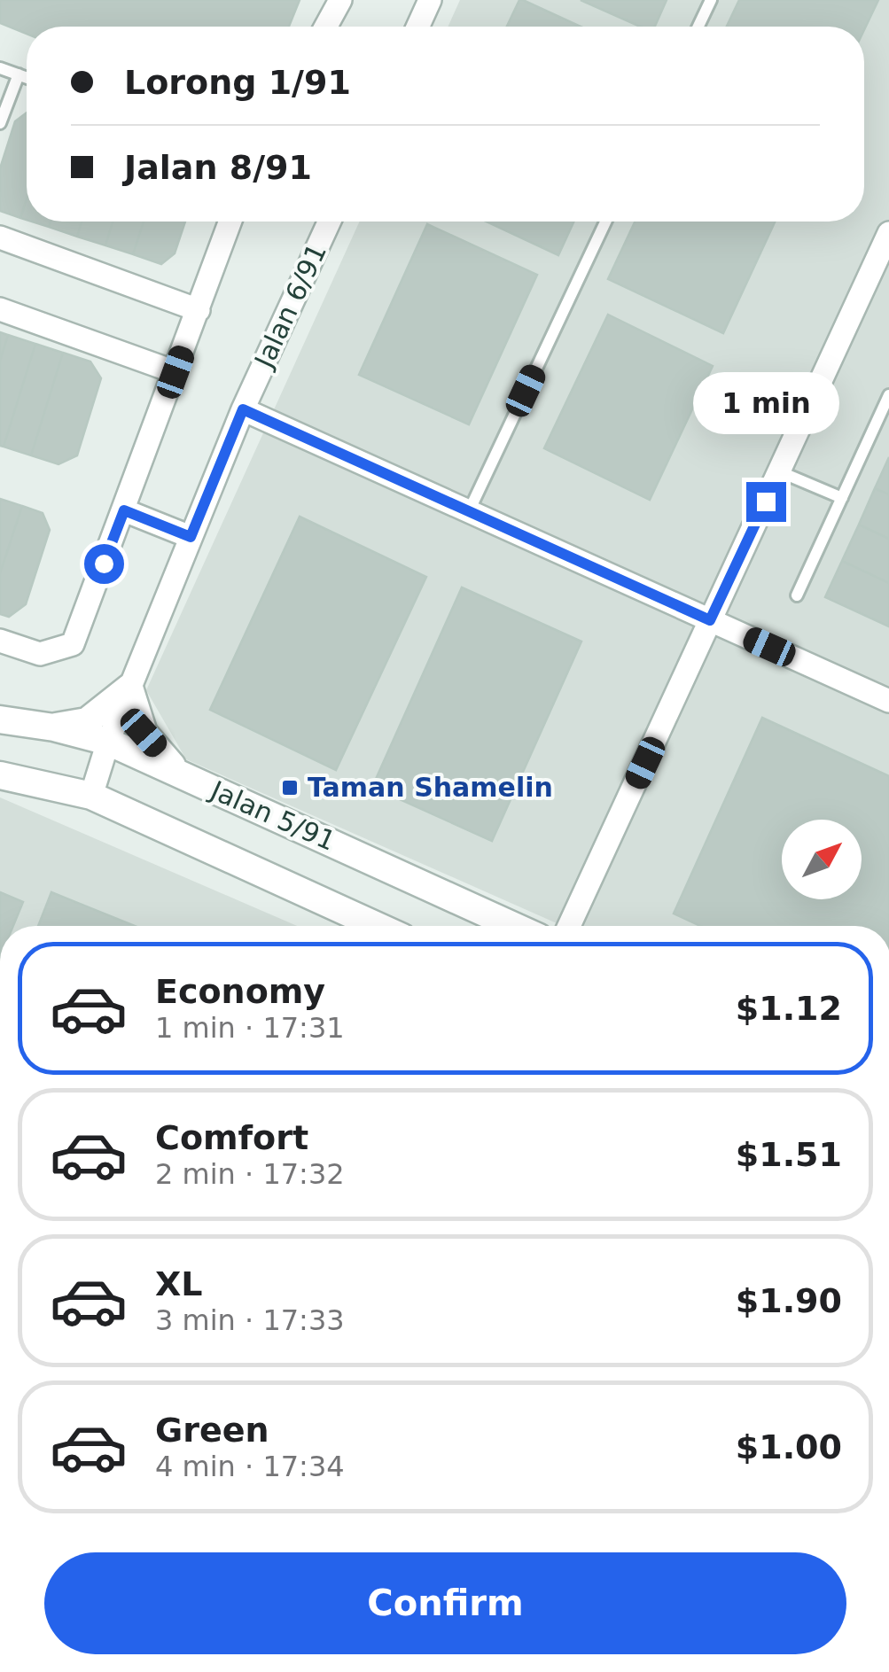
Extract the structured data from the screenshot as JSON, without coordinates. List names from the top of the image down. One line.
{"streets":{"street":["Jalan 6/91","Jalan 5/91"]},"crossings":[["Jalan 6/91","Jalan 5/91"]],"places":{"transit":["Taman Shamelin"]},"north":"top right","page":{"banner":["Lorong 1/91","Jalan 8/91"],"bubble":"1 min","list":[{"name":"Economy","note":"1 min · 17:31","value":"$1.12"},{"name":"Comfort","note":"2 min · 17:32","value":"$1.51"},{"name":"XL","note":"3 min · 17:33","value":"$1.90"},{"name":"Green","note":"4 min · 17:34","value":"$1.00"}],"buttons":"Confirm"}}
